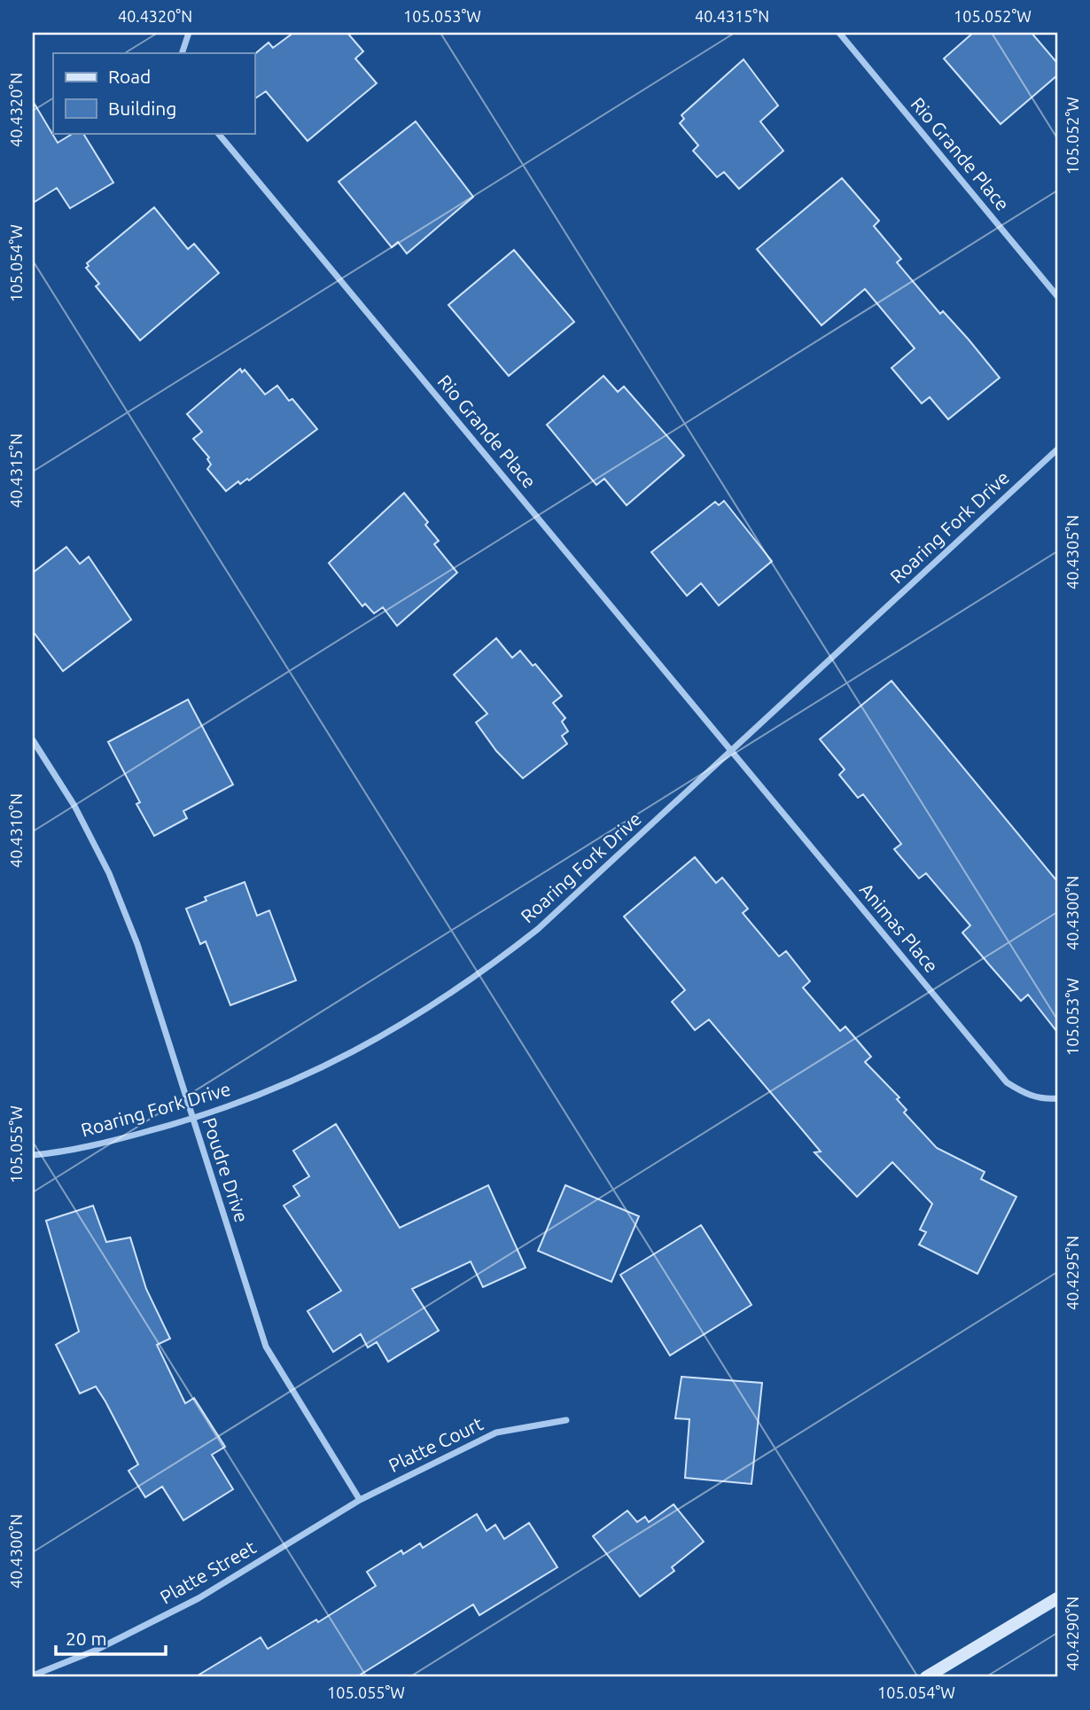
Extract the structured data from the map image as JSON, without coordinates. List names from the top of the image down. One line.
{"streets":{"street":["Rio Grande Place","Roaring Fork Drive","Animas Place","Poudre Drive","Platte Court","Platte Street"]},"crossings":[["Rio Grande Place","Roaring Fork Drive"],["Rio Grande Place","Animas Place"],["Roaring Fork Drive","Animas Place"],["Roaring Fork Drive","Poudre Drive"],["Poudre Drive","Platte Court"],["Poudre Drive","Platte Street"],["Platte Court","Platte Street"]],"legend":["Road","Building"],"scale_bar":"20 m","coordinates":["40.4320°N","105.053°W","40.4315°N","105.052°W","105.054°W","40.4305°N","40.4310°N","40.4300°N","105.055°W","40.4295°N","40.4290°N"]}
